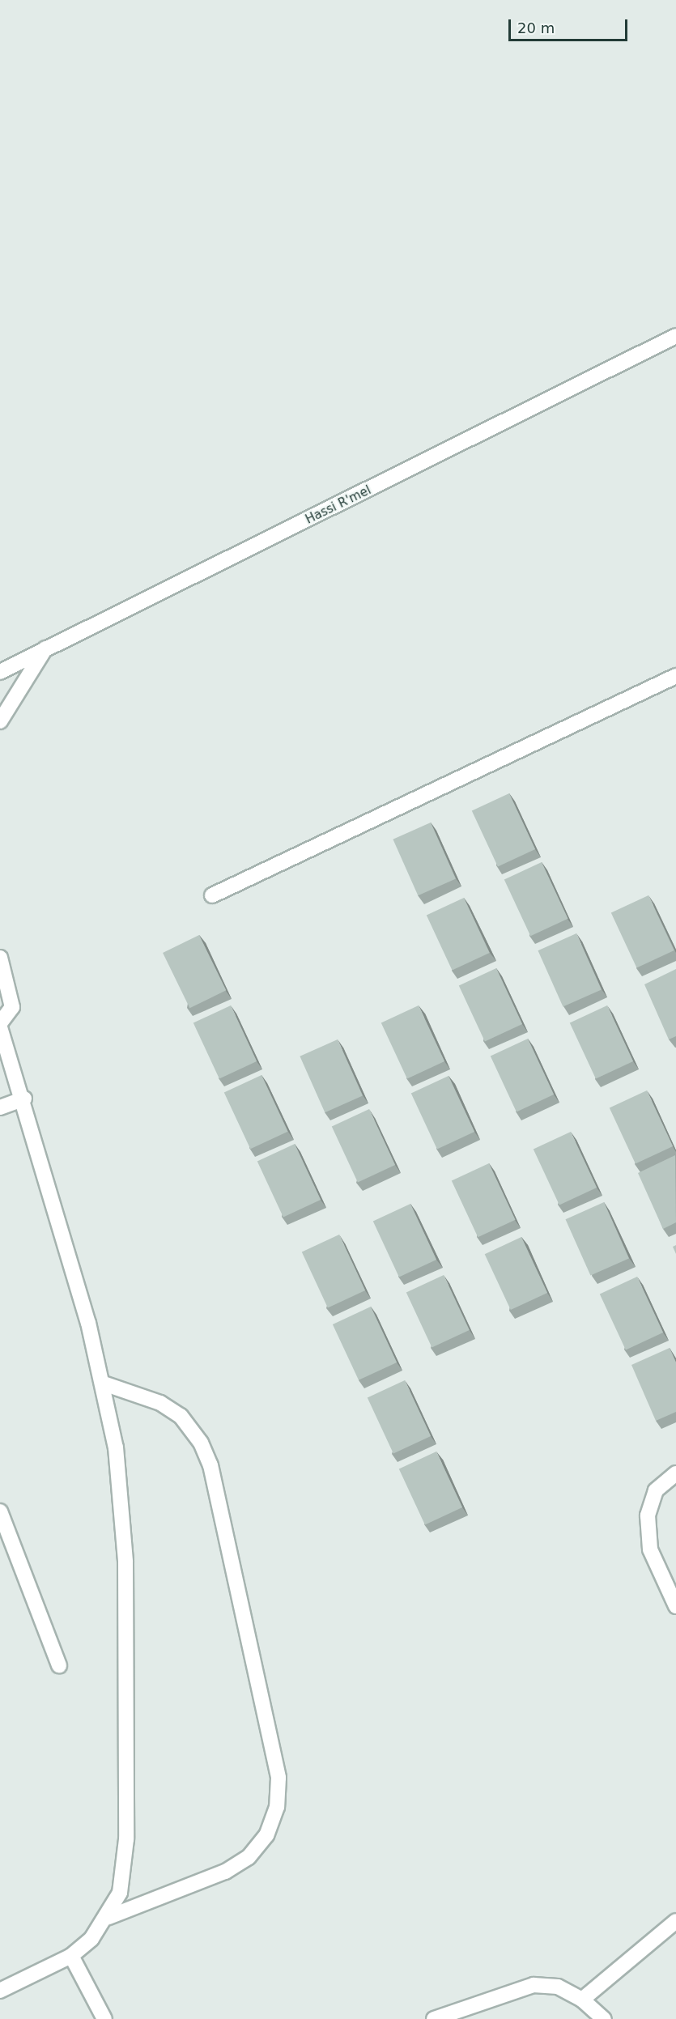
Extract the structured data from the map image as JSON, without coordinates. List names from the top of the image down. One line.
{"streets":{"street":["Hassi R'mel"]},"scale_bar":"20 m"}
